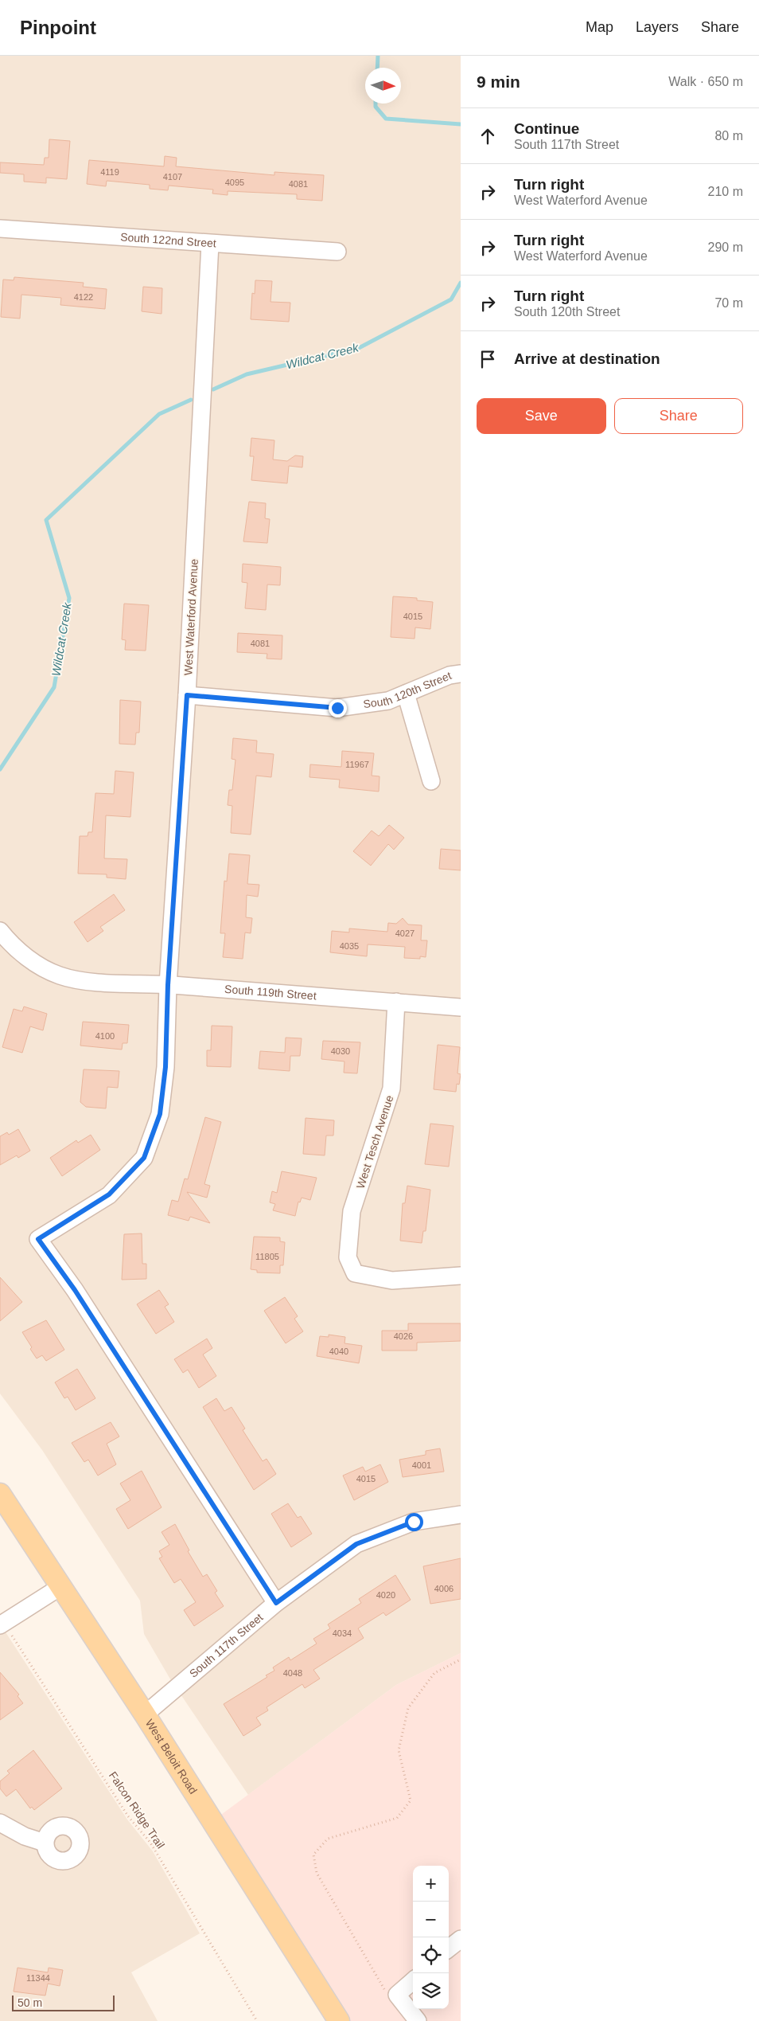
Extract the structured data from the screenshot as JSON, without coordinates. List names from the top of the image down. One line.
{"streets":{"main road":["West Beloit Road"],"street":["South 122nd Street","West Waterford Avenue","South 120th Street","South 119th Street","West Tesch Avenue","South 117th Street"],"path":["Falcon Ridge Trail"]},"crossings":[["South 122nd Street","West Waterford Avenue"],["West Waterford Avenue","South 120th Street"],["West Waterford Avenue","South 119th Street"],["West Waterford Avenue","South 117th Street"],["South 119th Street","West Tesch Avenue"],["South 117th Street","West Beloit Road"]],"water":["Wildcat Creek"],"house_numbers":["4119","4107","4095","4081","4122","4015","4081","11967","4027","4035","4100","4030","11805","4026","4040","4001","4015","4006","4020","4034","4048","11344"],"scale_bar":"50 m","north":"right","page":{"header":"Pinpoint","nav":["Map","Layers","Share"],"heading":["9 min","Walk · 650 m"],"list":[["Continue","South 117th Street","80 m"],["Turn right","West Waterford Avenue","210 m"],["Turn right","West Waterford Avenue","290 m"],["Turn right","South 120th Street","70 m"],"Arrive at destination"],"buttons":["Save","Share"],"map_buttons":["+","−"],"scale":"50 m"}}
